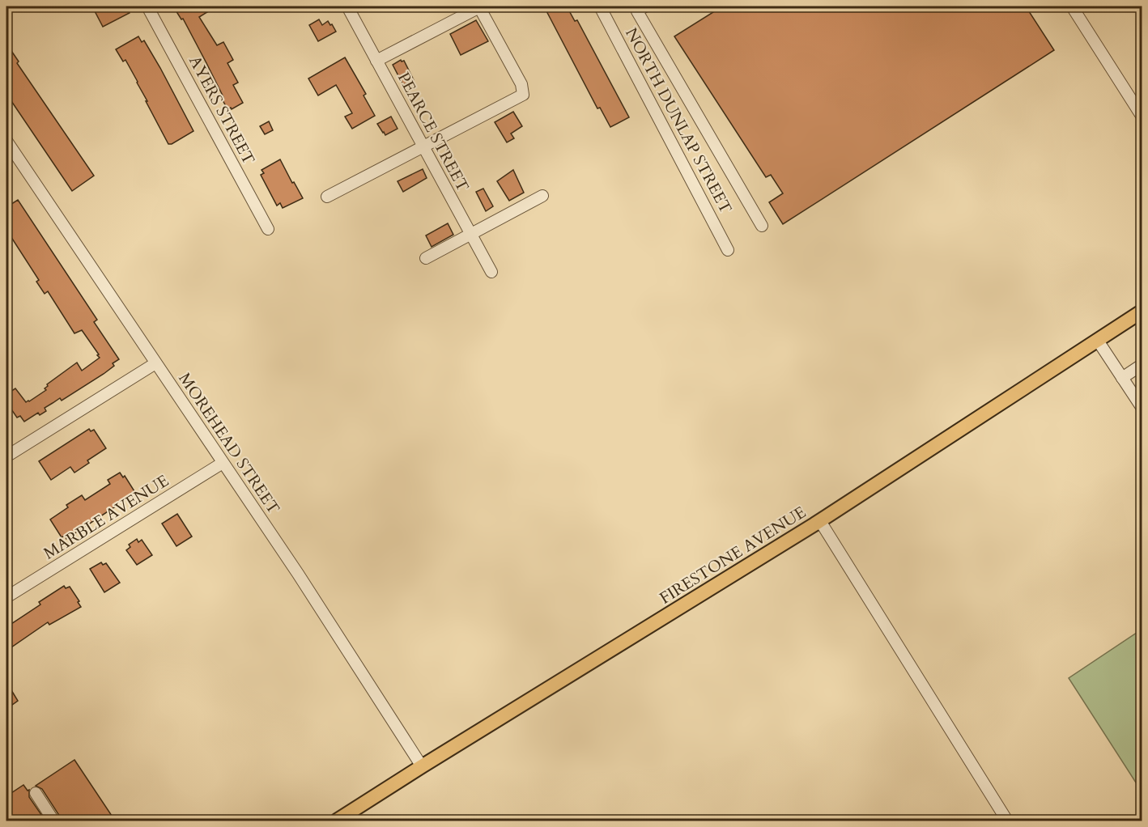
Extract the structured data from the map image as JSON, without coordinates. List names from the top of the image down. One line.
{"streets":{"main road":["FIRESTONE AVENUE"],"street":["AYERS STREET","NORTH DUNLAP STREET","PEARCE STREET","MOREHEAD STREET","MARBLE AVENUE"]},"crossings":[["MOREHEAD STREET","MARBLE AVENUE"],["MOREHEAD STREET","FIRESTONE AVENUE"]]}
